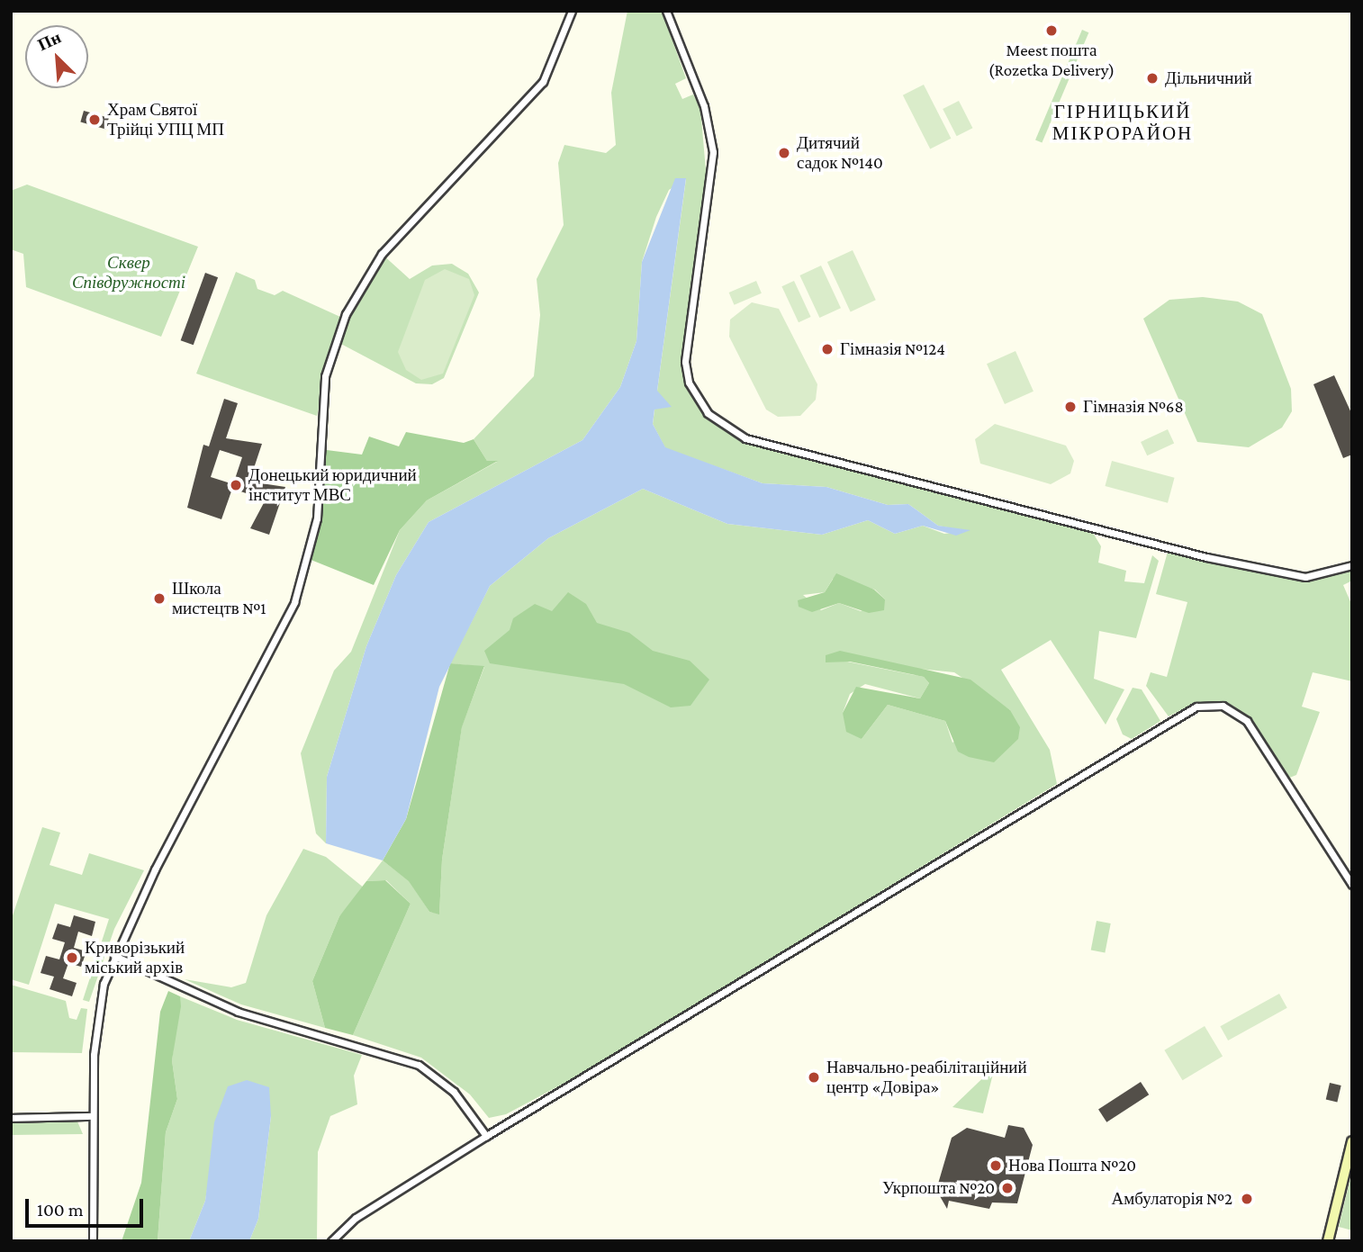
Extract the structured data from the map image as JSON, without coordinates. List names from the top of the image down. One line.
{"districts":["ГІРНИЦЬКИЙ МІКРОРАЙОН"],"parks":["Сквер Співдружності"],"places":["Meest пошта (Rozetka Delivery)","Дільничний","Храм Святої Трійці УПЦ МП","Дитячий садок №140","Гімназія №124","Гімназія №68","Донецький юридичний інститут МВС","Школа мистецтв №1","Криворізький міський архів","Навчально-реабілітаційний центр «Довіра»","Нова Пошта №20","Укрпошта №20","Амбулаторія №2"],"scale_bar":"100 m","north":"top left"}
